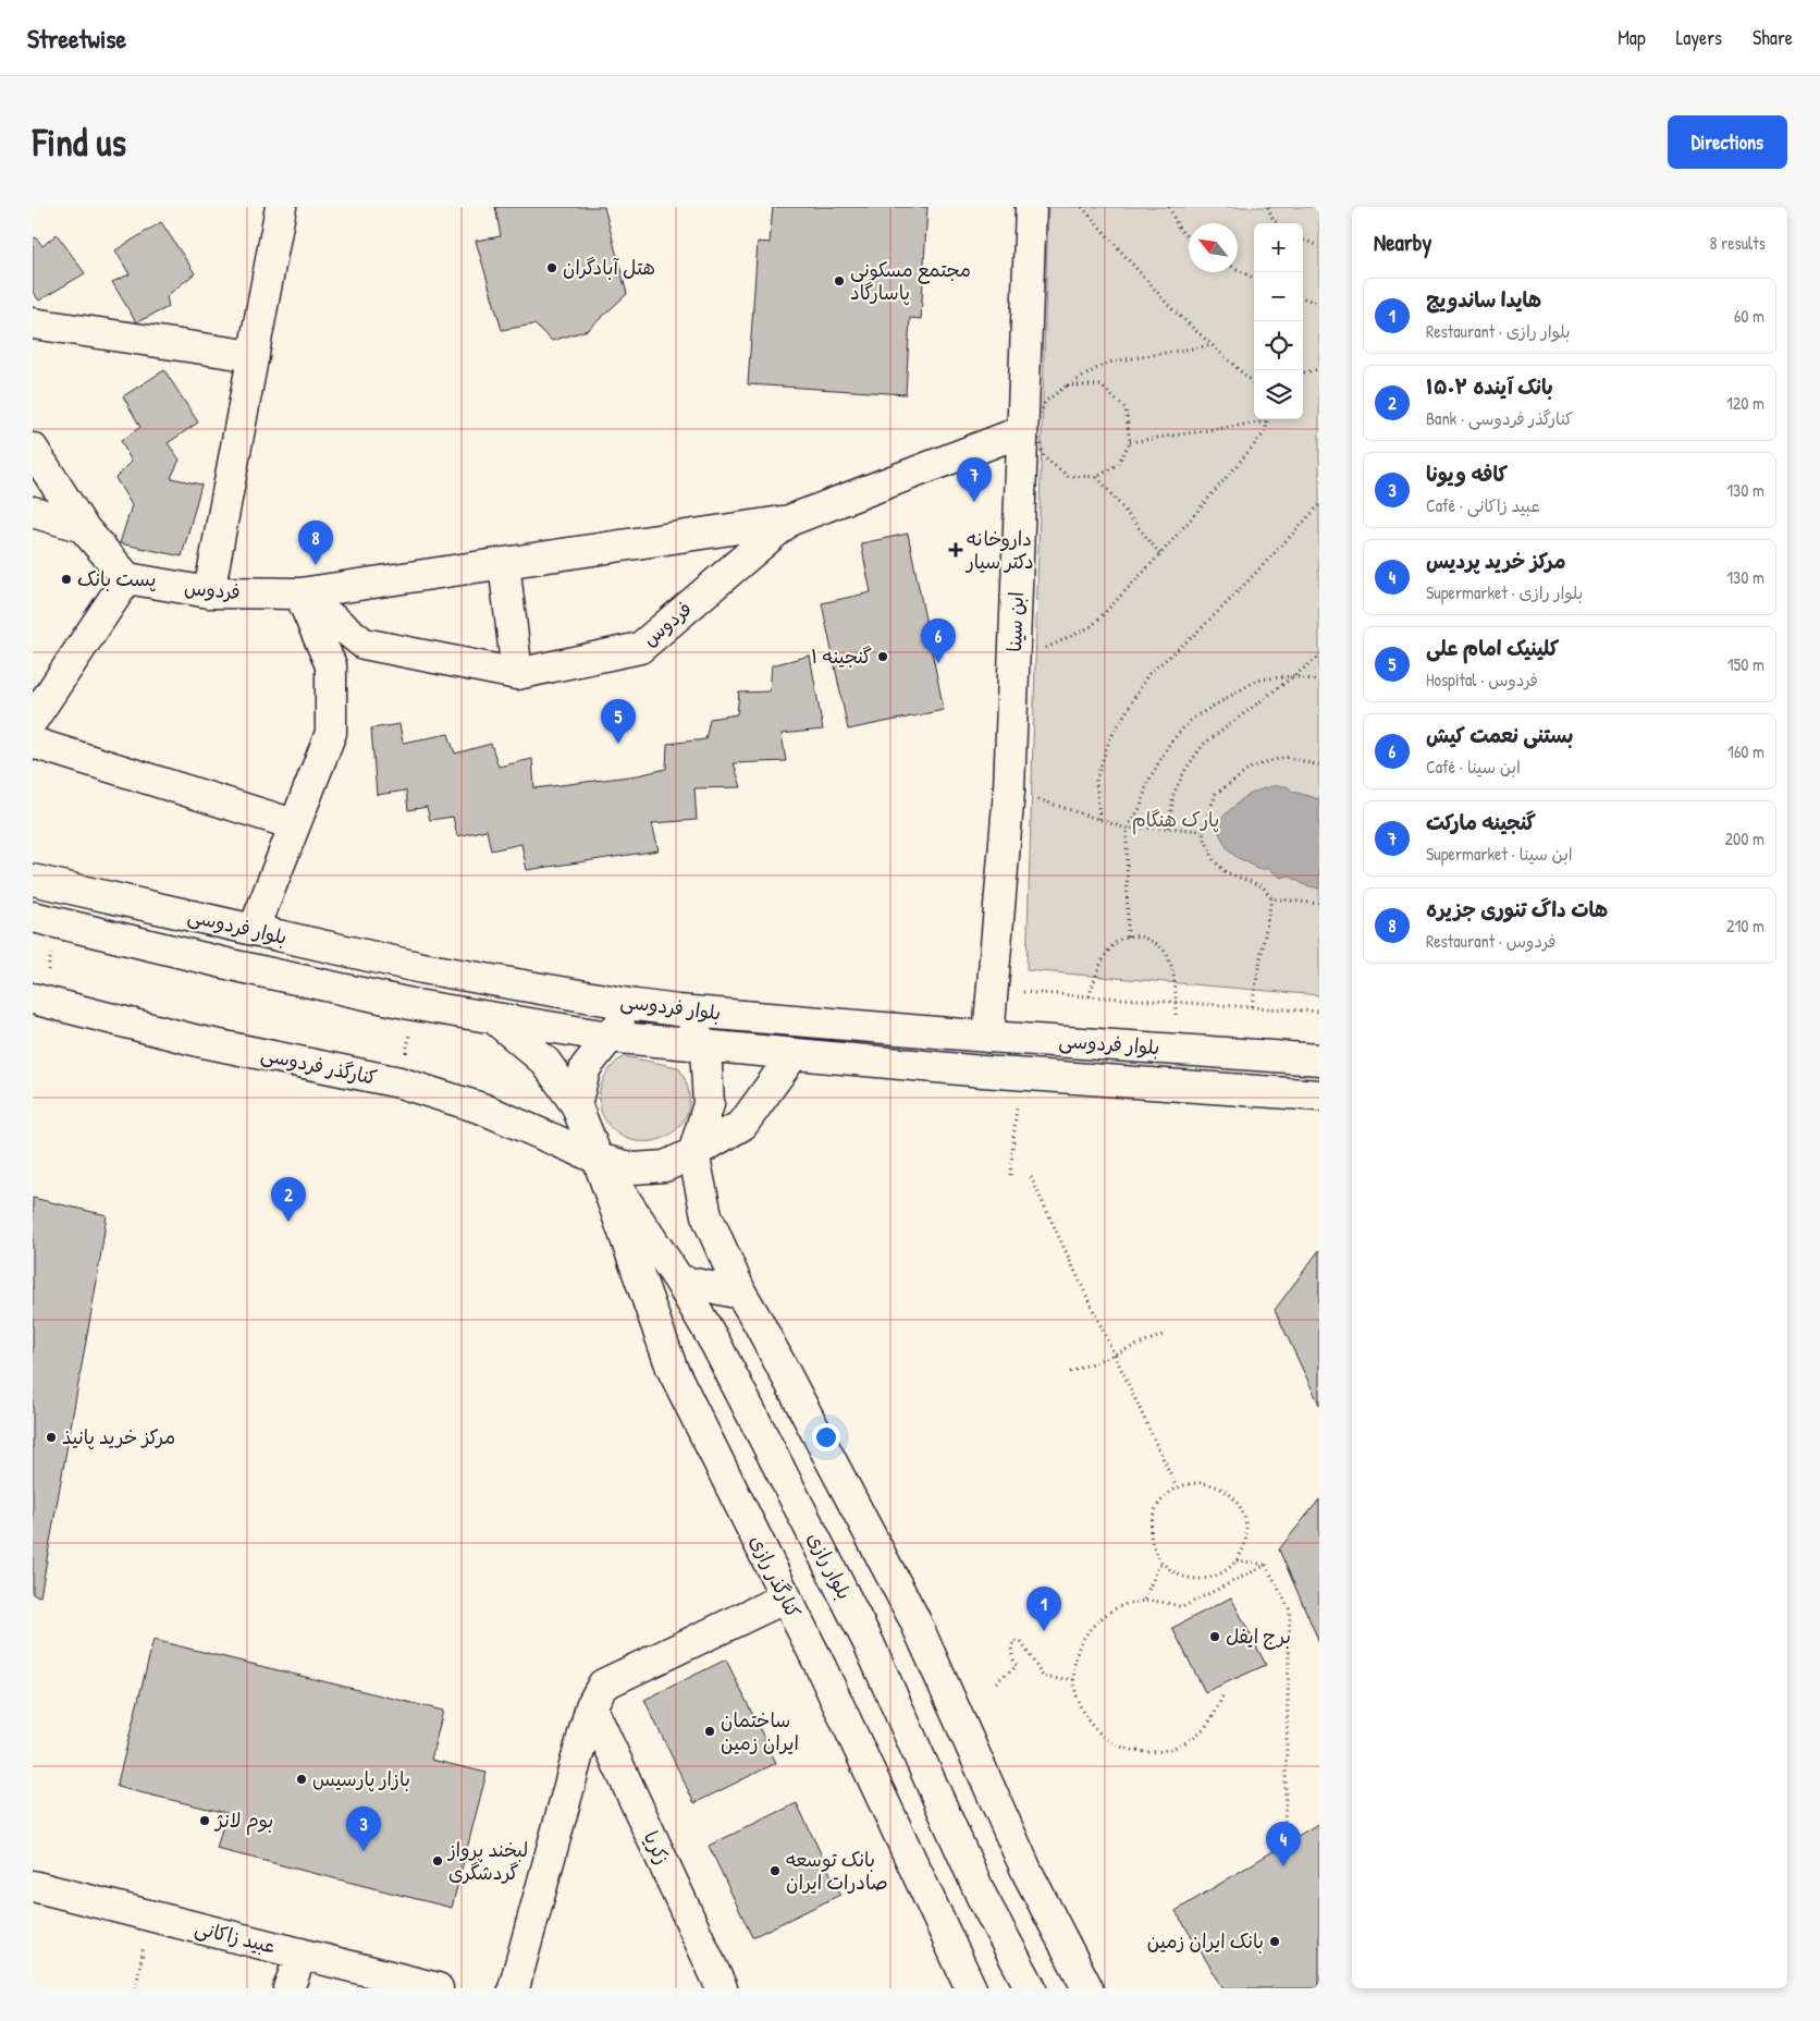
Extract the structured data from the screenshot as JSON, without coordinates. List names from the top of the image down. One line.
{"streets":{"street":["فردوس","ابن سینا","بلوار فردوسی","کنارگذر فردوسی","بلوار رازی","کنارگذر رازی","زکریا","عبید زاکانی"]},"crossings":[["فردوس","ابن سینا"],["ابن سینا","بلوار فردوسی"],["بلوار فردوسی","کنارگذر فردوسی"],["بلوار فردوسی","بلوار رازی"],["بلوار فردوسی","کنارگذر رازی"],["کنارگذر فردوسی","بلوار رازی"],["کنارگذر فردوسی","کنارگذر رازی"],["بلوار رازی","کنارگذر رازی"]],"parks":["پارک هنگام"],"places":{"other":["هتل آبادگران","مجتمع مسکونی پاسارگاد","پست بانک","گنجینه ۱","مرکز خرید پانیذ","برج ایفل","ساختمان ایران زمین","بازار پارسیس","بوم لانژ","لبخند پرواز گردشگری","بانک توسعه صادرات ایران","بانک ایران زمین"],"health":["داروخانه دکتر سیار"]},"north":"top left","page":{"header":"Streetwise","nav":["Map","Layers","Share"],"buttons":"Directions","title":"Find us","heading":["Nearby","8 results"],"map_buttons":["+","−"],"list":[{"mark":"1","name":"هایدا ساندویچ","note":"Restaurant · بلوار رازی","value":"60 m"},{"mark":"2","name":"بانک آینده ۱۵۰۲","note":"Bank · کنارگذر فردوسی","value":"120 m"},{"mark":"3","name":"کافه ویونا","note":"Café · عبید زاکانی","value":"130 m"},{"mark":"4","name":"مرکز خرید پردیس","note":"Supermarket · بلوار رازی","value":"130 m"},{"mark":"5","name":"کلینیک امام علی","note":"Hospital · فردوس","value":"150 m"},{"mark":"6","name":"بستنی نعمت کیش","note":"Café · ابن سینا","value":"160 m"},{"mark":"7","name":"گنجینه مارکت","note":"Supermarket · ابن سینا","value":"200 m"},{"mark":"8","name":"هات داگ تنورى جزيره","note":"Restaurant · فردوس","value":"210 m"}],"pins":["7","8","6","5","2","1","3","4"]}}
